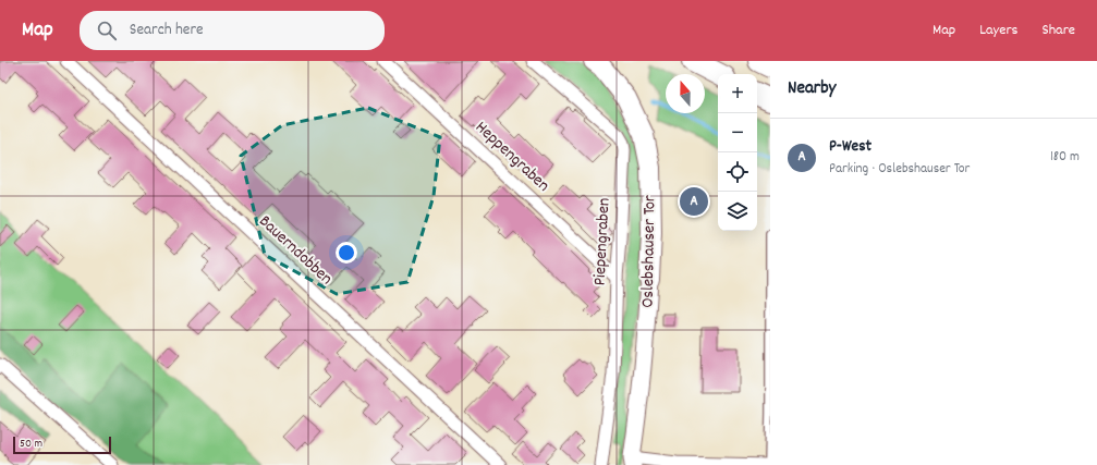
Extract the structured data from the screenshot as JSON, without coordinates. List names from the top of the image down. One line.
{"streets":{"highway":["Oslebshauser Tor"],"street":["Heppengraben","Piepengraben","Bauerndobben"]},"crossings":[["Heppengraben","Piepengraben"]],"scale_bar":"50 m","north":"top","page":{"header":"Map","search":"Search here","nav":["Map","Layers","Share"],"heading":"Nearby","map_buttons":["+","−"],"list":[{"mark":"A","name":"P-West","note":"Parking · Oslebshauser Tor","value":"180 m"}],"pins":"A","scale":"50 m"}}
